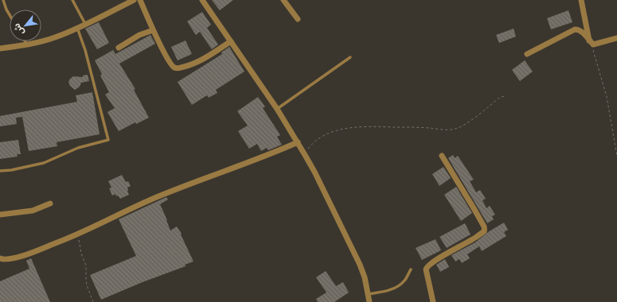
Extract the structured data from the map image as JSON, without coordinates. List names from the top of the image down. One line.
{"north":"bottom left"}
